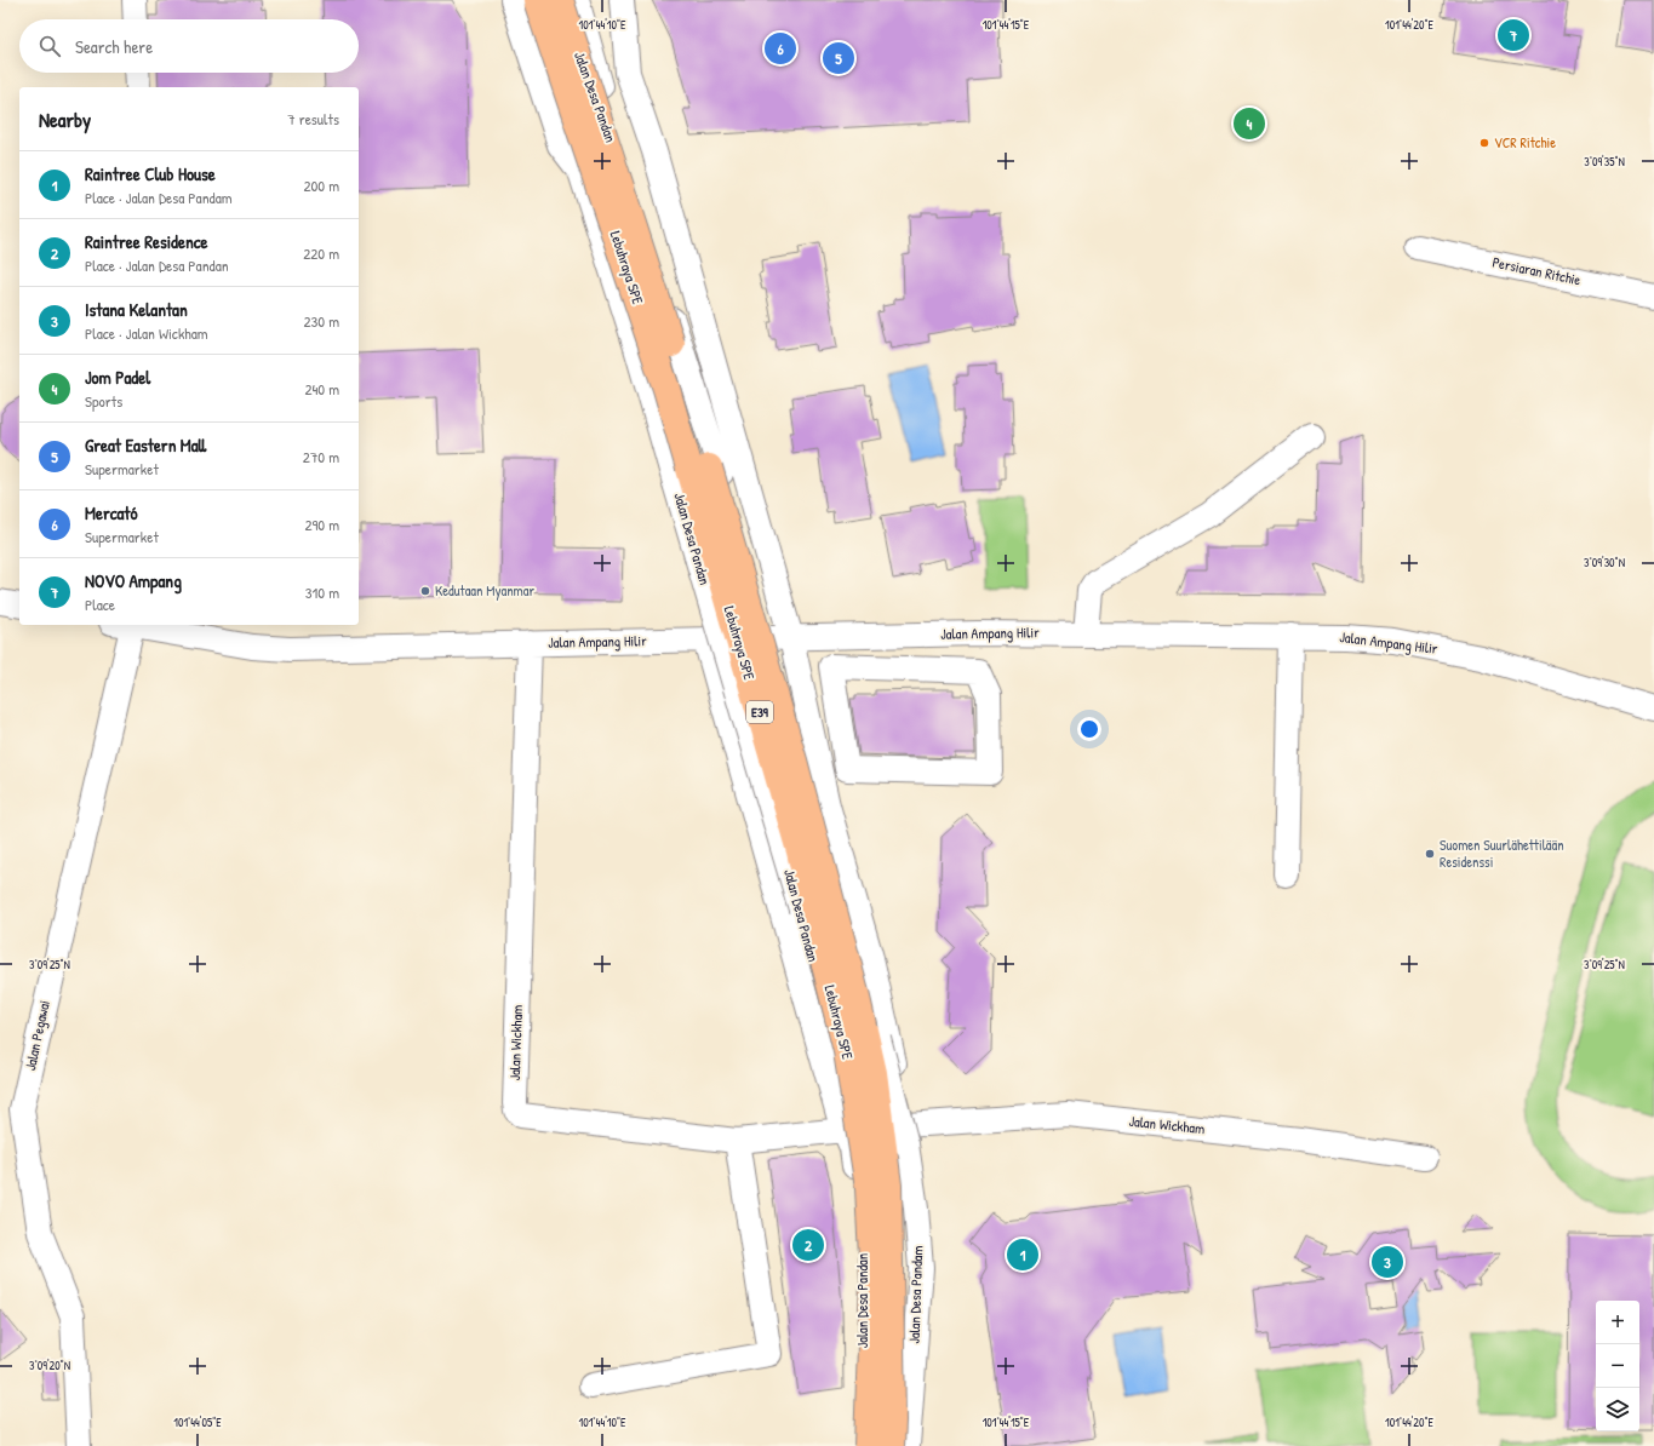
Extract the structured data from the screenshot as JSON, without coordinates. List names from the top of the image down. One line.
{"streets":{"highway":["Lebuhraya SPE","E39"],"street":["Jalan Desa Pandan","Persiaran Ritchie","Jalan Ampang Hilir","Jalan Pegawai","Jalan Wickham","Jalan Desa Pandam"]},"crossings":[["Jalan Desa Pandan","Lebuhraya SPE"],["Jalan Desa Pandan","Jalan Wickham"],["Jalan Desa Pandan","Jalan Desa Pandam"],["Jalan Ampang Hilir","Jalan Wickham"],["Jalan Wickham","Jalan Desa Pandam"]],"places":["VCR Ritchie","Kedutaan Myanmar","Suomen Suurlähettilään Residenssi"],"page":{"pins":["7","6","5","4","2","1","3"],"search":"Search here","heading":["Nearby","7 results"],"list":[{"mark":"1","name":"Raintree Club House","note":"Place · Jalan Desa Pandam","value":"200 m"},{"mark":"2","name":"Raintree Residence","note":"Place · Jalan Desa Pandan","value":"220 m"},{"mark":"3","name":"Istana Kelantan","note":"Place · Jalan Wickham","value":"230 m"},{"mark":"4","name":"Jom Padel","note":"Sports","value":"240 m"},{"mark":"5","name":"Great Eastern Mall","note":"Supermarket","value":"270 m"},{"mark":"6","name":"Mercató","note":"Supermarket","value":"290 m"},{"mark":"7","name":"NOVO Ampang","note":"Place","value":"310 m"}],"map_buttons":["+","−"]},"coordinates":["101°44'10\"E","101°44'15\"E","101°44'20\"E","3°09'35\"N","3°09'30\"N","3°09'25\"N","3°09'20\"N","101°44'05\"E"]}
